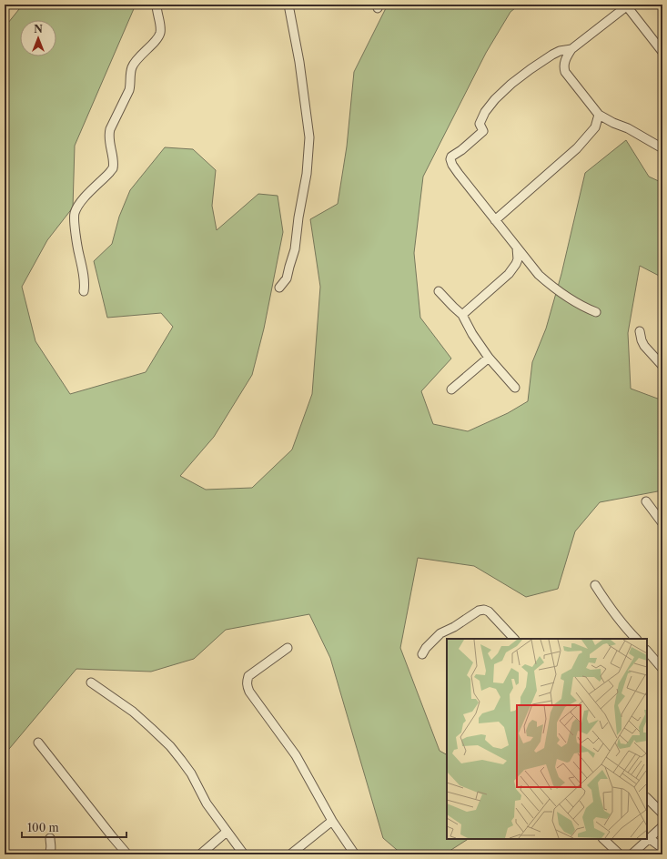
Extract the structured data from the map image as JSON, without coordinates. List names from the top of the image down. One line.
{"scale_bar":"100 m","north":"top"}
